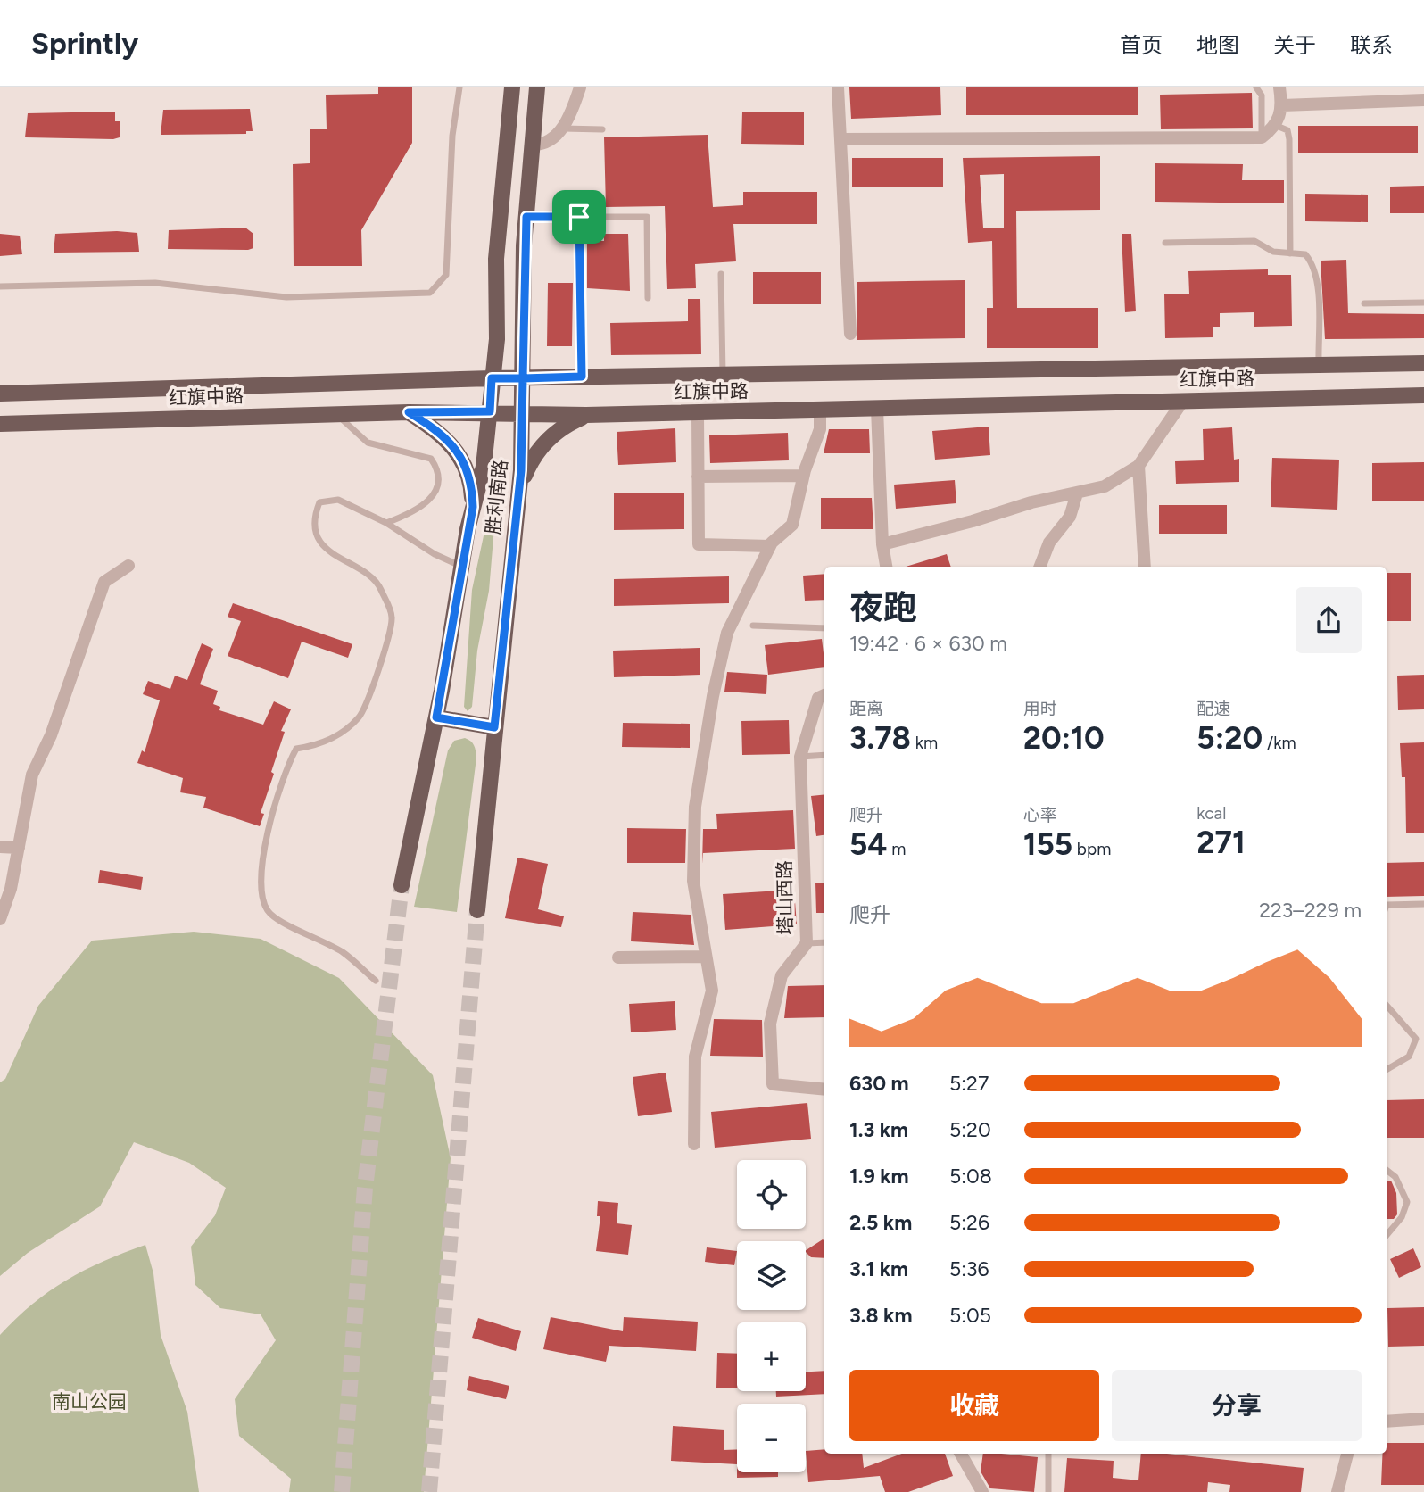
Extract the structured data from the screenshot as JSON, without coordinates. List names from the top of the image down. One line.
{"streets":{"main road":["红旗中路","胜利南路"],"street":["塔山西路"]},"crossings":[["红旗中路","胜利南路"]],"parks":["南山公园"],"page":{"header":"Sprintly","nav":["首页","地图","关于","联系"],"heading":["夜跑","19:42 · 6 × 630 m"],"stats":[["距离","3.78 km"],["用时","20:10"],["配速","5:20 /km"],["爬升","54 m"],["心率","155 bpm"],["kcal","271"]],"chart":["爬升","223–229 m"],"list":[{"name":"630 m","note":"5:27"},{"name":"1.3 km","note":"5:20"},{"name":"1.9 km","note":"5:08"},{"name":"2.5 km","note":"5:26"},{"name":"3.1 km","note":"5:36"},{"name":"3.8 km","note":"5:05"}],"map_buttons":["+","−"],"buttons":["收藏","分享"]}}
